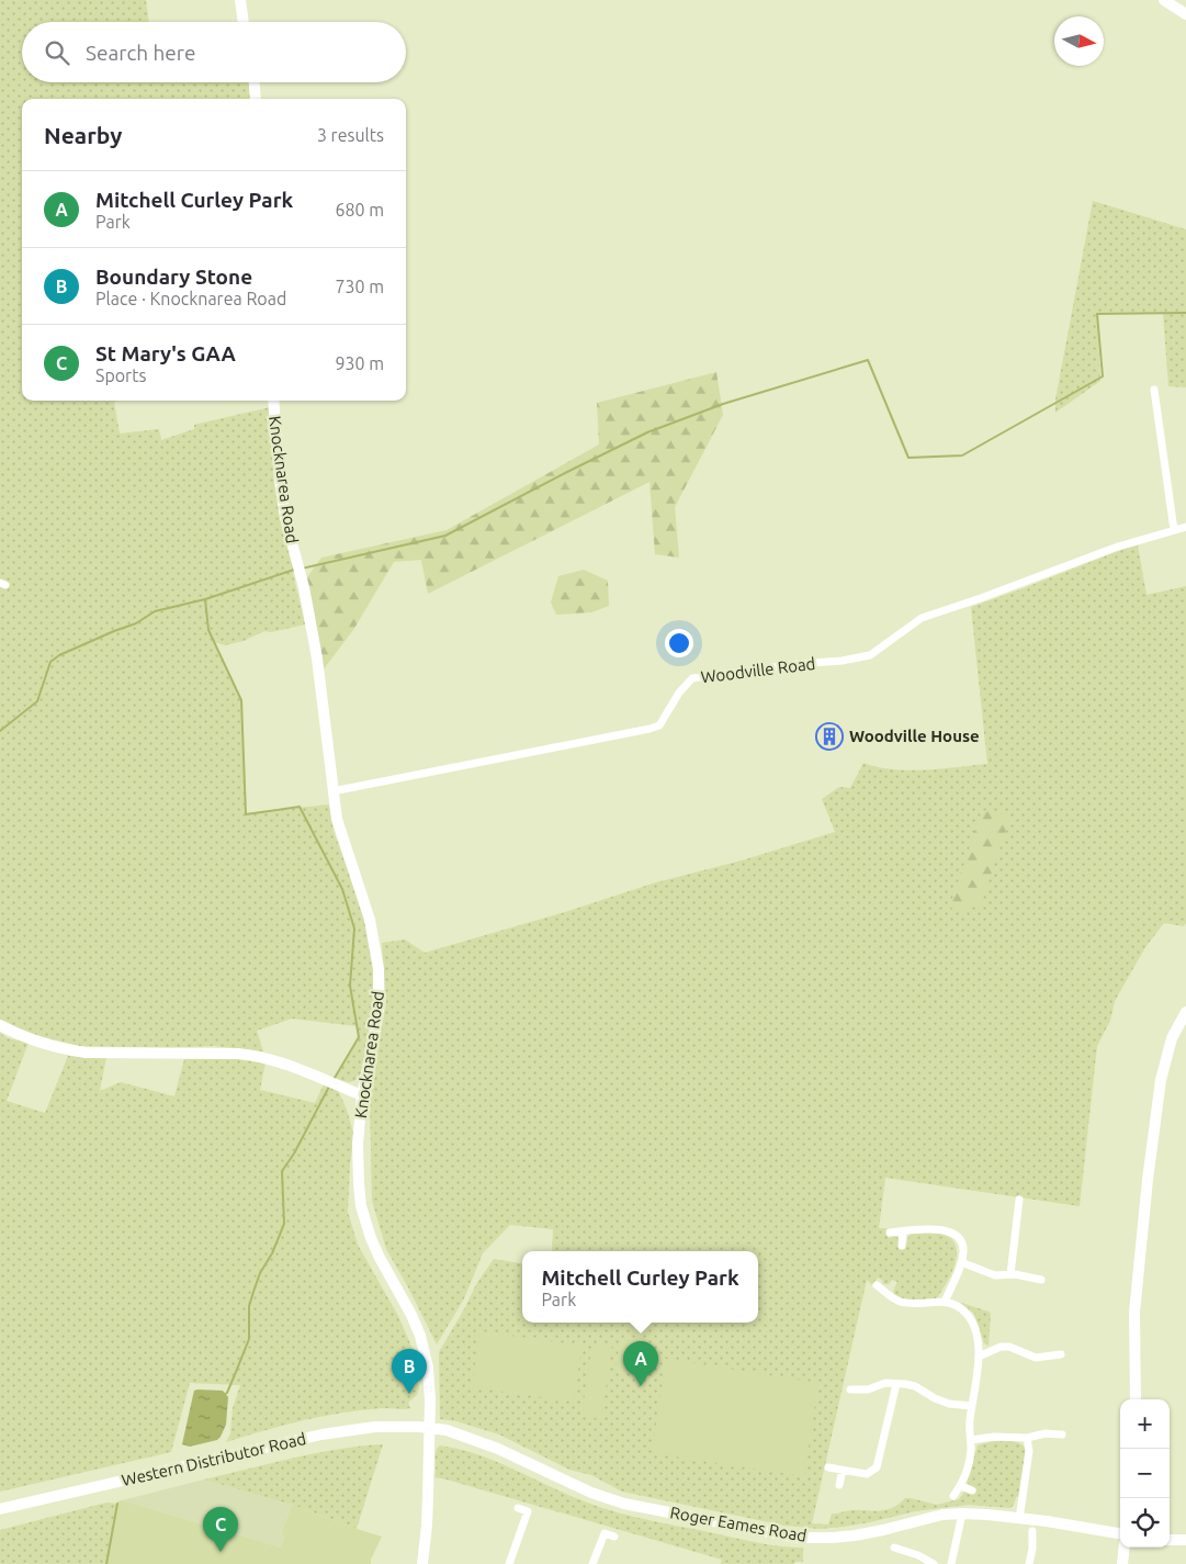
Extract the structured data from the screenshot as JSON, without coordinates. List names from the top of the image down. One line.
{"streets":{"street":["Knocknarea Road","Woodville Road","Western Distributor Road","Roger Eames Road"]},"crossings":[["Knocknarea Road","Woodville Road"],["Knocknarea Road","Western Distributor Road"],["Knocknarea Road","Roger Eames Road"],["Western Distributor Road","Roger Eames Road"]],"places":{"building":["Woodville House"]},"north":"right","page":{"search":"Search here","heading":["Nearby","3 results"],"list":[{"mark":"A","name":"Mitchell Curley Park","note":"Park","value":"680 m"},{"mark":"B","name":"Boundary Stone","note":"Place · Knocknarea Road","value":"730 m"},{"mark":"C","name":"St Mary's GAA","note":"Sports","value":"930 m"}],"popup":["Mitchell Curley Park","Park"],"pins":["A","B","C"],"map_buttons":["+","−"]}}
